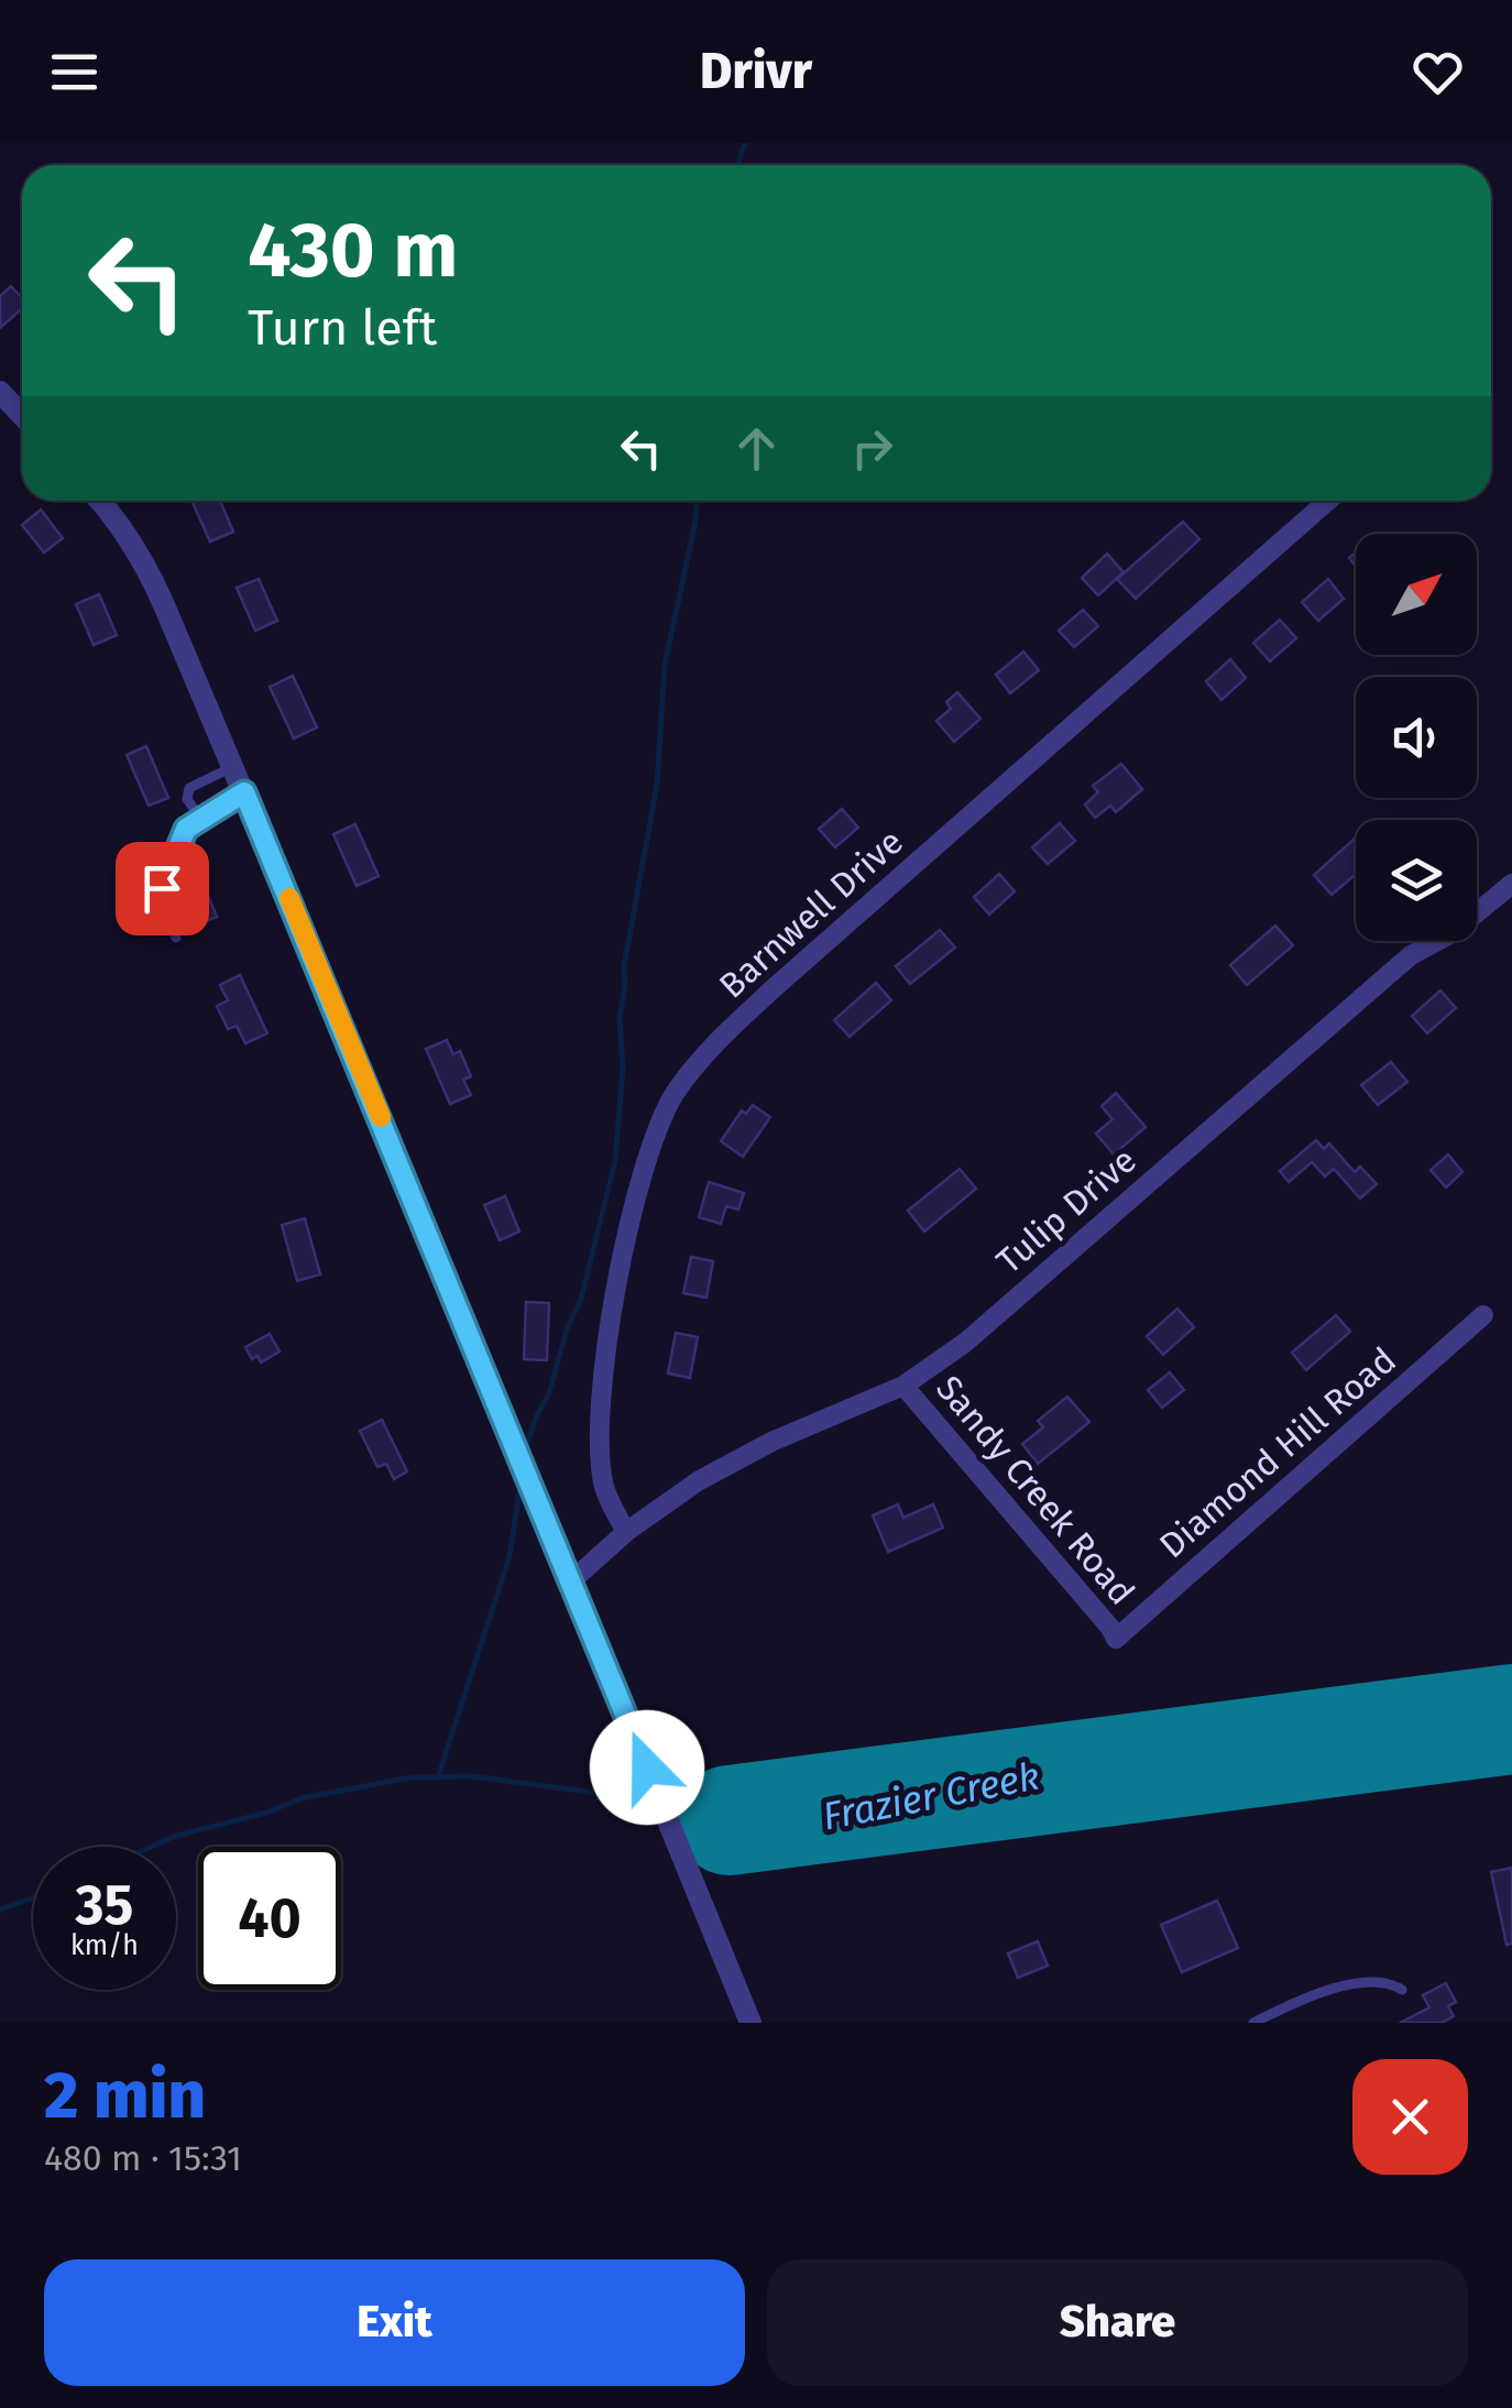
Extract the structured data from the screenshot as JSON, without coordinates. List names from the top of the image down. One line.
{"streets":{"street":["Barnwell Drive","Tulip Drive","Diamond Hill Road","Sandy Creek Road"]},"crossings":[["Barnwell Drive","Tulip Drive"],["Tulip Drive","Sandy Creek Road"],["Diamond Hill Road","Sandy Creek Road"]],"water":["Frazier Creek"],"north":"top right","page":{"header":"Drivr","turn":["430 m","Turn left"],"speed":"35 km/h","limit":"40","heading":["2 min","480 m · 15:31"],"buttons":["Exit","Share"]}}
